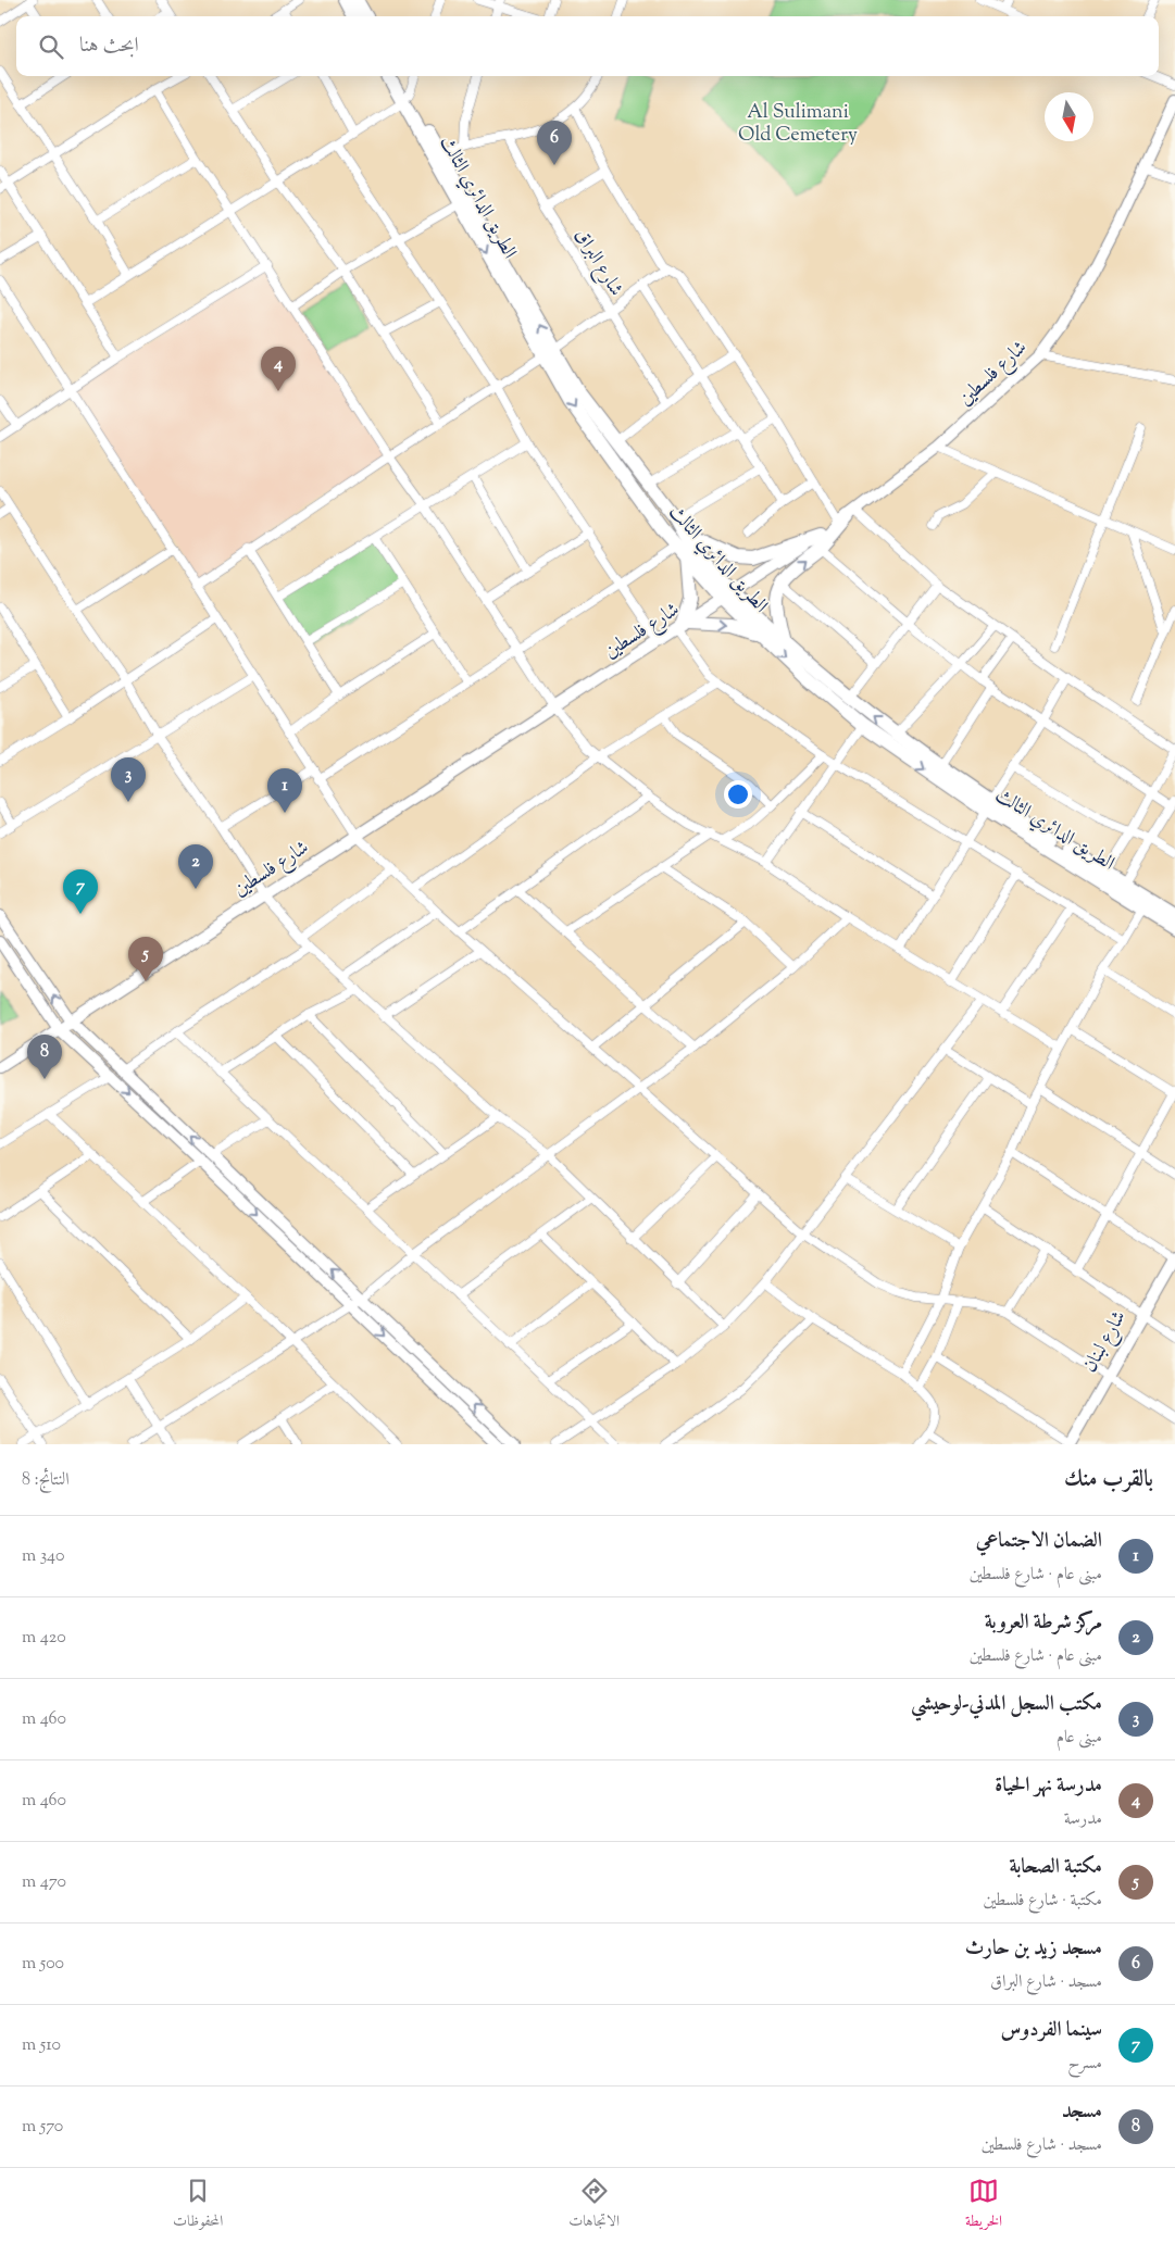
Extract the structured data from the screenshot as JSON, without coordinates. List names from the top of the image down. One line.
{"streets":{"highway":["الطريق الدائري الثالث"],"street":["شارع البراق","شارع فلسطين","شارع لبنان"]},"crossings":[["الطريق الدائري الثالث","شارع فلسطين"]],"parks":["Al Sulimani Old Cemetery"],"north":"bottom","page":{"search":"ابحث هنا","pins":["6","4","3","1","2","7","5","8"],"heading":["بالقرب منك","النتائج: 8"],"list":[{"mark":"1","name":"الضمان الاجتماعي","note":"مبنى عام · شارع فلسطين","value":"340 m"},{"mark":"2","name":"مركز شرطة العروبة","note":"مبنى عام · شارع فلسطين","value":"420 m"},{"mark":"3","name":"مكتب السجل المدني-لوحيشي","note":"مبنى عام","value":"460 m"},{"mark":"4","name":"مدرسة نهر الحياة","note":"مدرسة","value":"460 m"},{"mark":"5","name":"مكتبة الصحابة","note":"مكتبة · شارع فلسطين","value":"470 m"},{"mark":"6","name":"مسجد زيد بن حارث","note":"مسجد · شارع البراق","value":"500 m"},{"mark":"7","name":"سينما الفردوس","note":"مسرح","value":"510 m"},{"mark":"8","name":"مسجد","note":"مسجد · شارع فلسطين","value":"570 m"}],"nav":["الخريطة","الاتجاهات","المحفوظات"]}}
